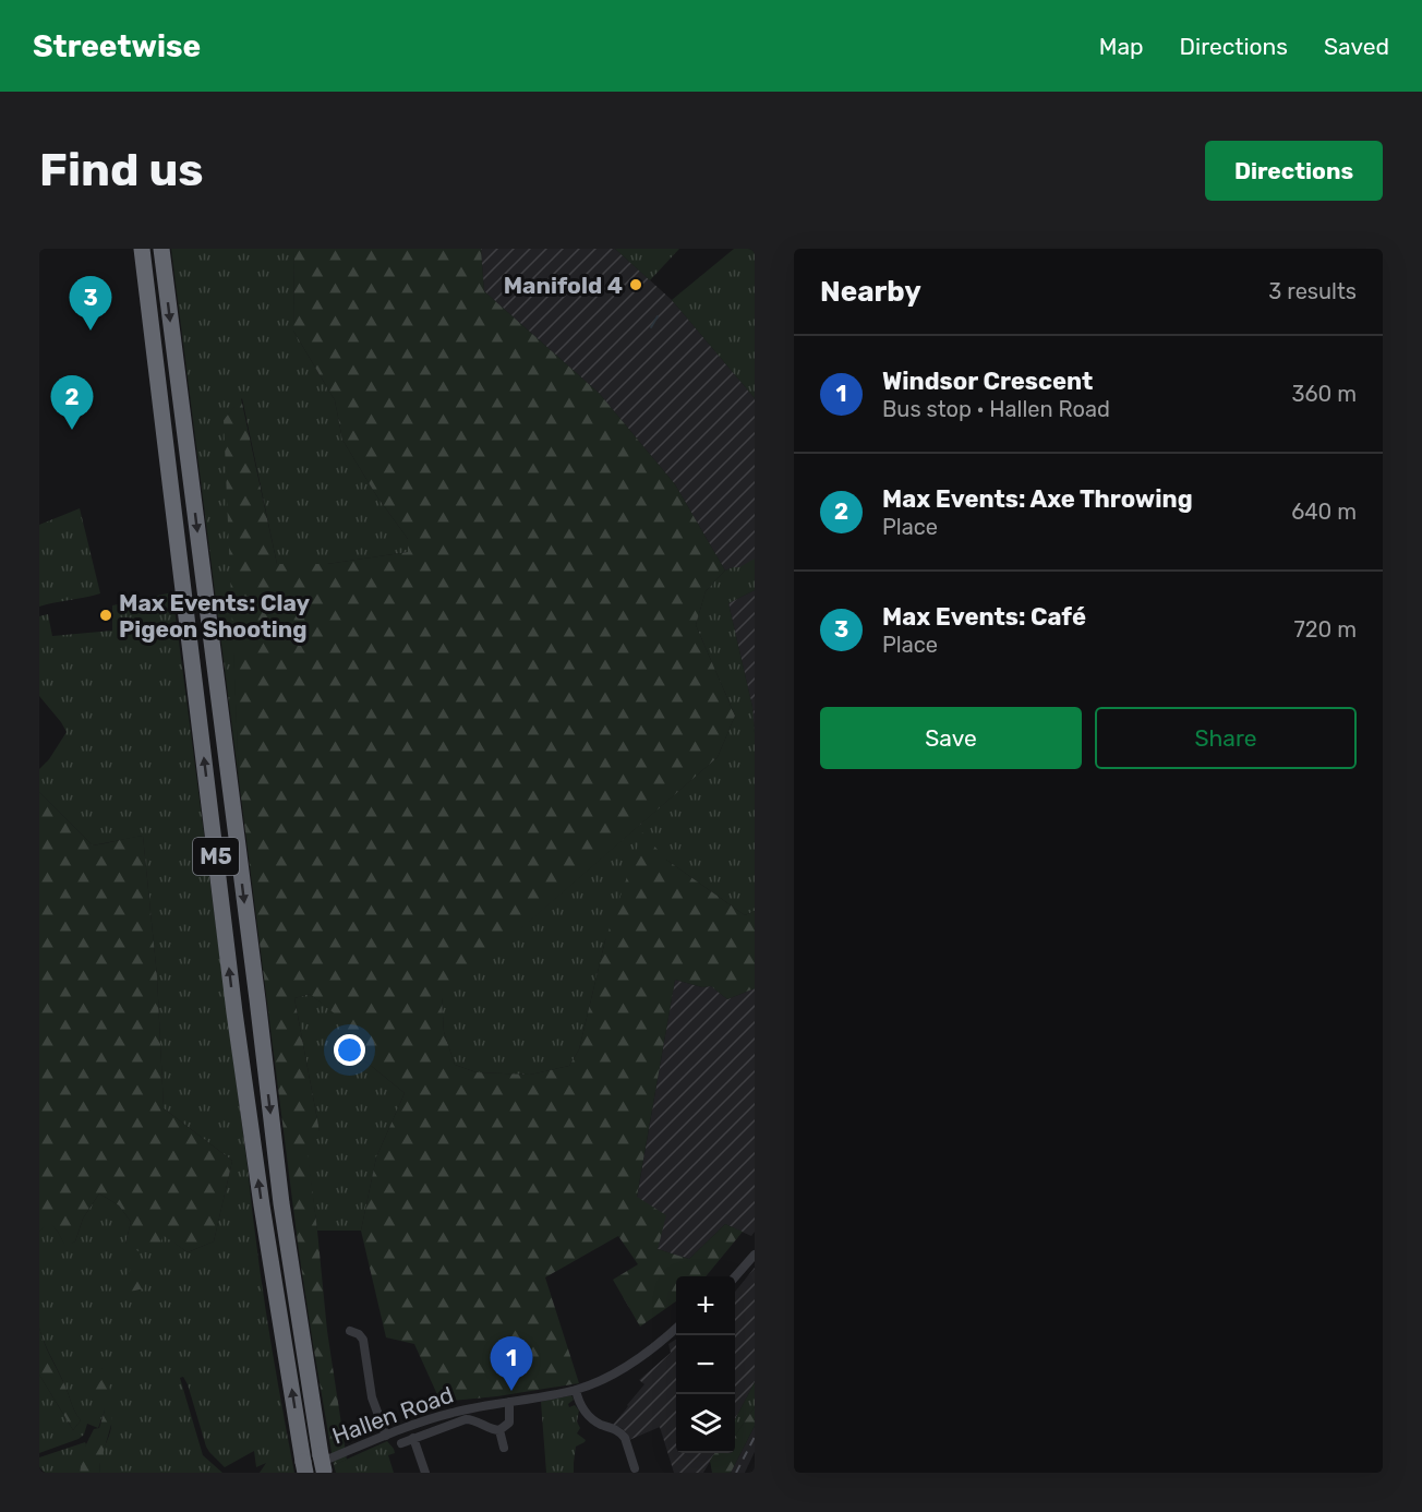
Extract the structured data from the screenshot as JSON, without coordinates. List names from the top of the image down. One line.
{"streets":{"highway":["M5"],"street":["Hallen Road"]},"crossings":[["M5","Hallen Road"]],"places":["Manifold 4","Max Events: Clay Pigeon Shooting"],"page":{"header":"Streetwise","nav":["Map","Directions","Saved"],"buttons":["Directions",["Save","Share"]],"title":"Find us","heading":["Nearby","3 results"],"pins":["3","2","1"],"list":[{"mark":"1","name":"Windsor Crescent","note":"Bus stop · Hallen Road","value":"360 m"},{"mark":"2","name":"Max Events: Axe Throwing","note":"Place","value":"640 m"},{"mark":"3","name":"Max Events: Café","note":"Place","value":"720 m"}],"map_buttons":["+","−"]}}
